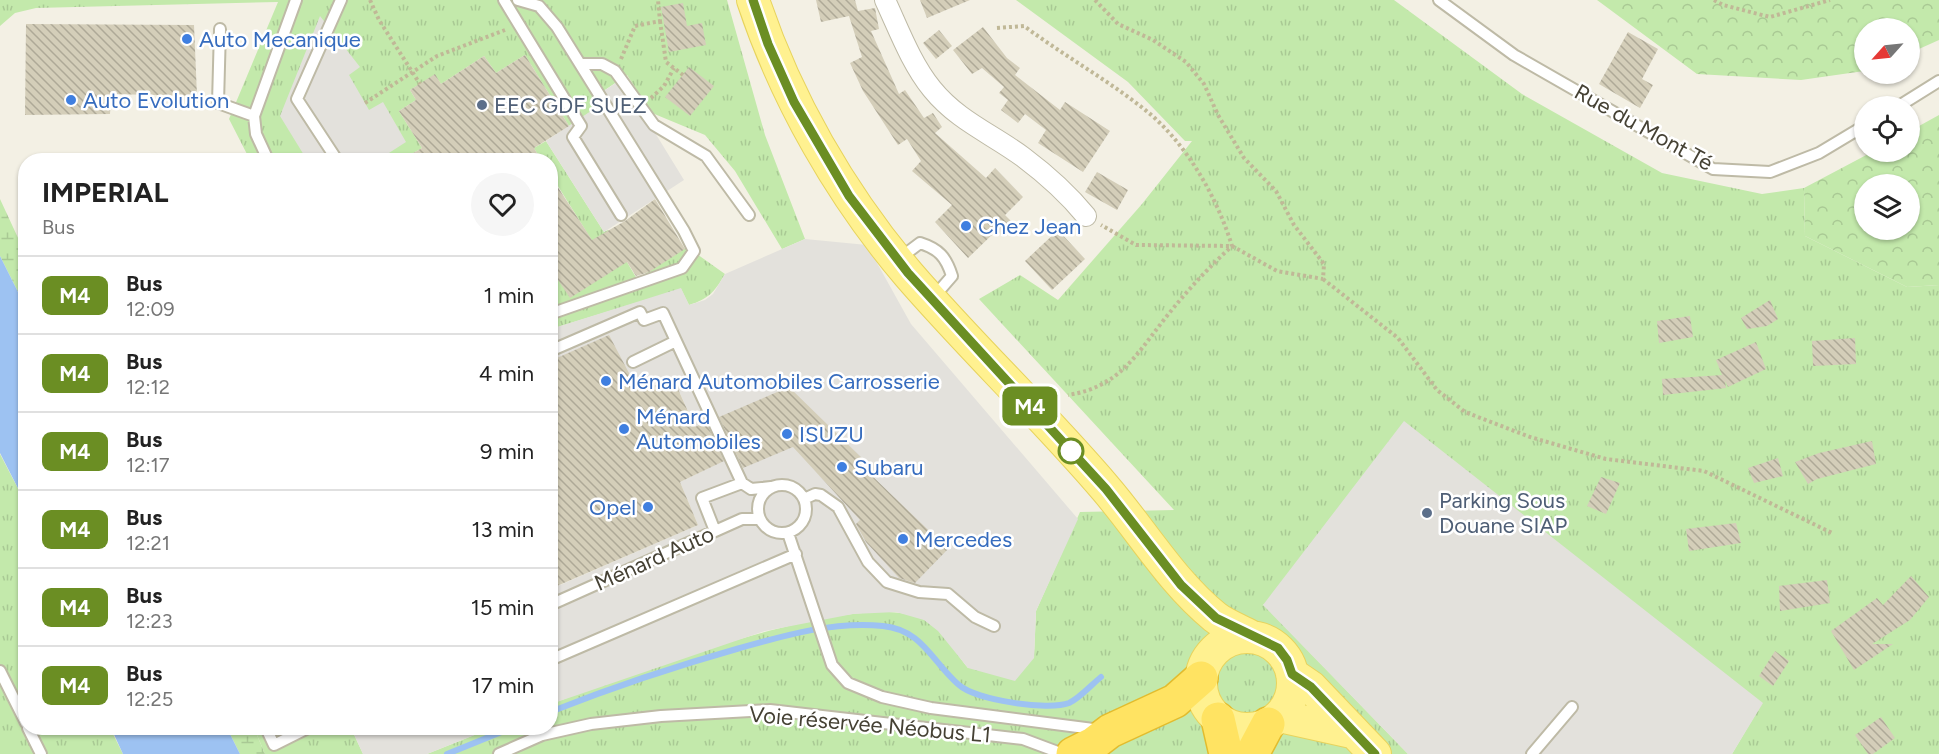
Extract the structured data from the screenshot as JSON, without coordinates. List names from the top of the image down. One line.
{"streets":{"lane":["Rue du Mont Té","Ménard Auto","Voie réservée Néobus L1"]},"places":["Auto Mecanique","Auto Evolution","EEC GDF SUEZ","Chez Jean","Ménard Automobiles Carrosserie","Ménard Automobiles","ISUZU","Subaru","Opel","Parking Sous Douane SIAP","Mercedes"],"lines":["bus line M4"],"north":"bottom left","page":{"on_map":"M4","heading":["IMPERIAL","Bus"],"list":[{"mark":"M4","name":"Bus","note":"12:09","value":"1 min"},{"mark":"M4","name":"Bus","note":"12:12","value":"4 min"},{"mark":"M4","name":"Bus","note":"12:17","value":"9 min"},{"mark":"M4","name":"Bus","note":"12:21","value":"13 min"},{"mark":"M4","name":"Bus","note":"12:23","value":"15 min"},{"mark":"M4","name":"Bus","note":"12:25","value":"17 min"}]}}
